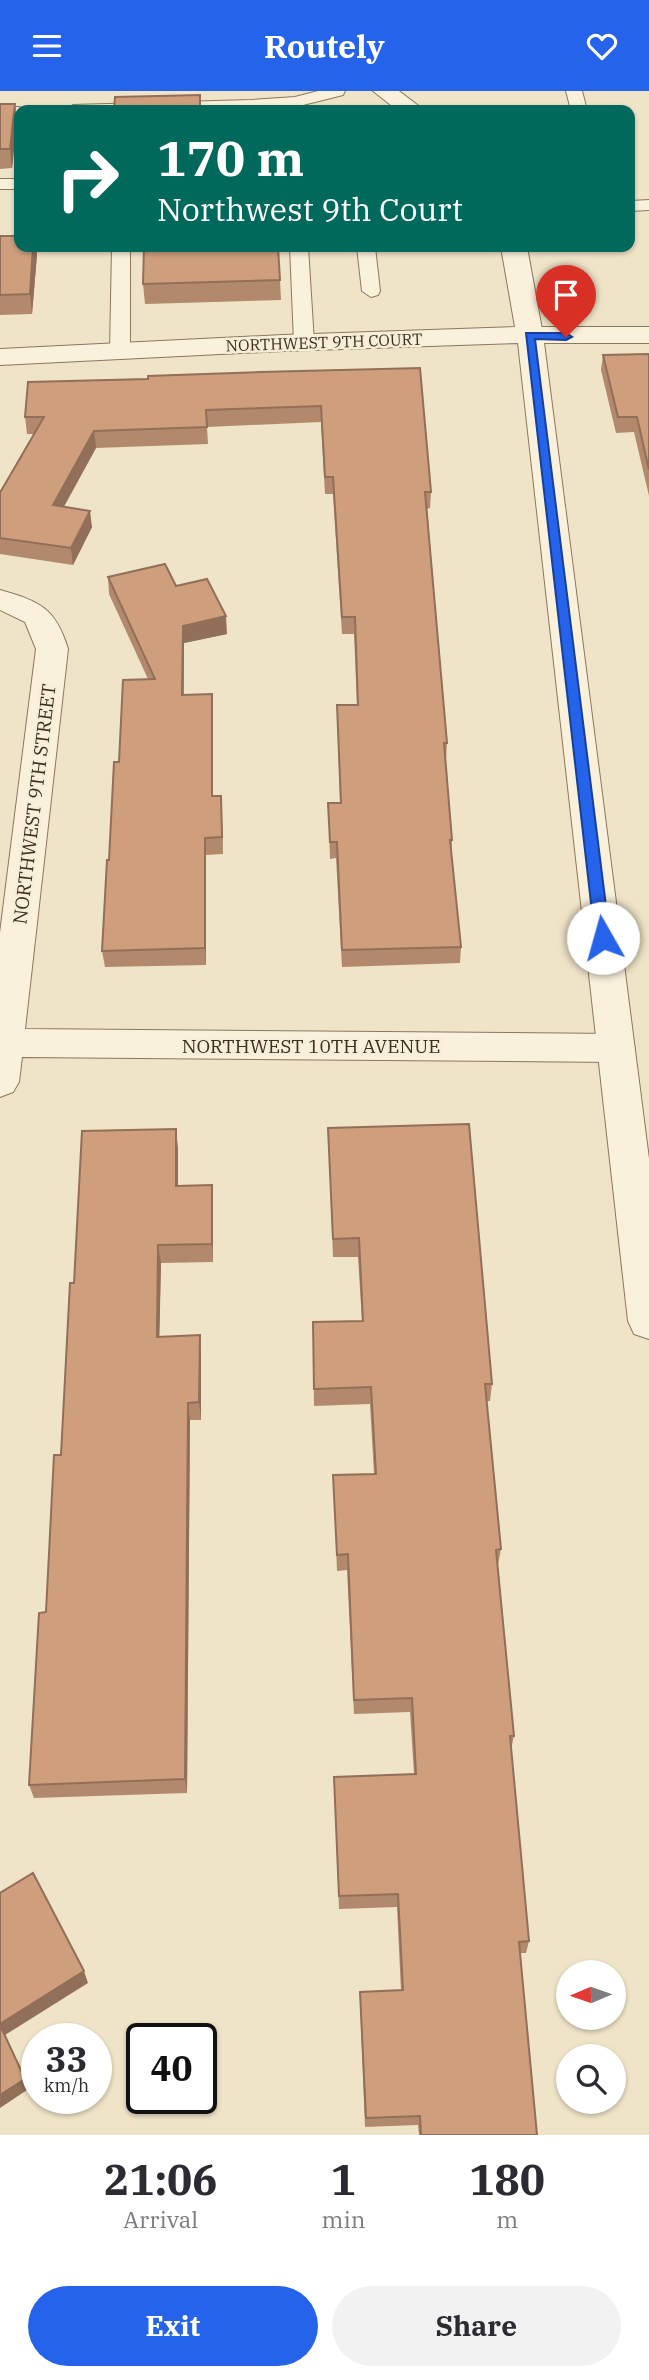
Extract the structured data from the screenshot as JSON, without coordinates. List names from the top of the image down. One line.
{"streets":{"street":["NORTHWEST 9TH COURT","NORTHWEST 9TH STREET","NORTHWEST 10TH AVENUE"]},"crossings":[["NORTHWEST 9TH STREET","NORTHWEST 10TH AVENUE"]],"north":"left","page":{"header":"Routely","turn":["170 m","Northwest 9th Court"],"speed":"33 km/h","limit":"40","eta":["21:06","Arrival","1","min","180","m"],"buttons":["Exit","Share"]}}
